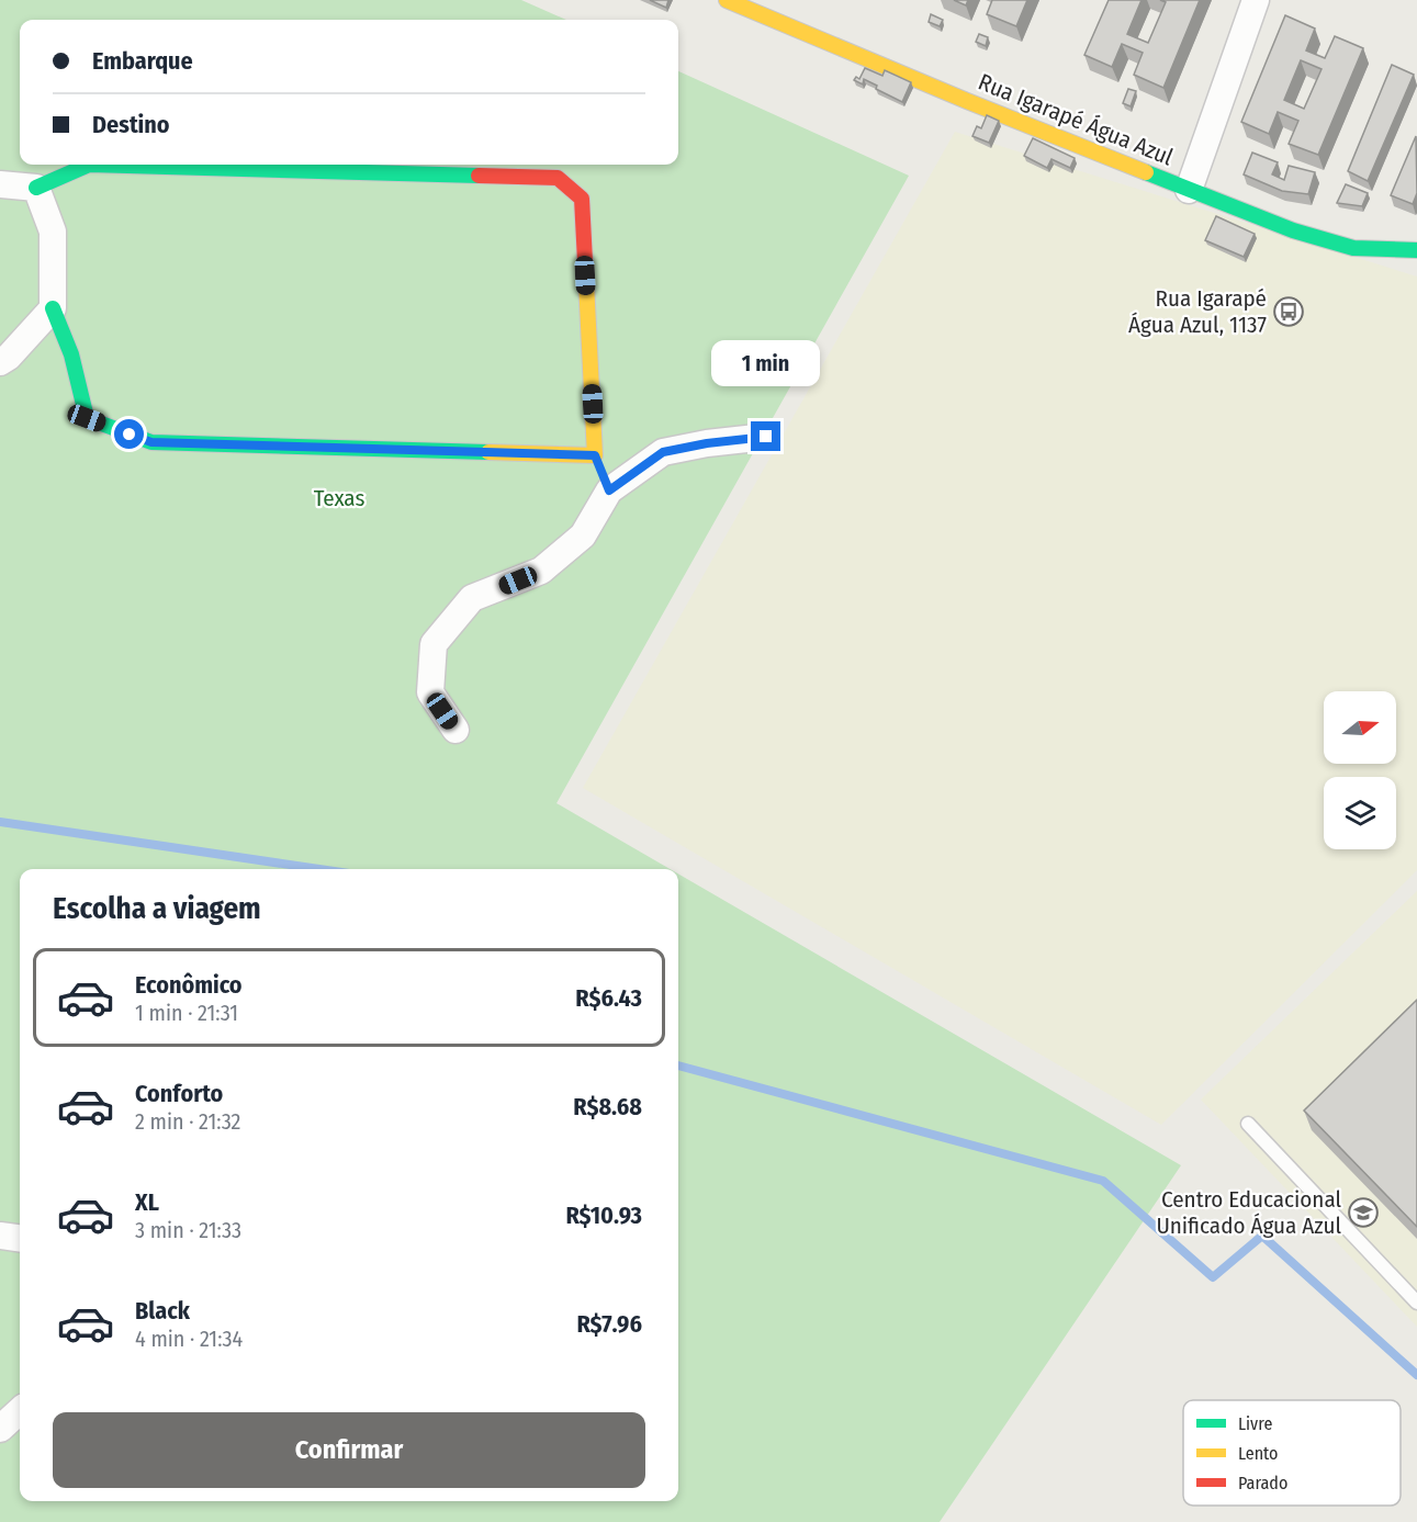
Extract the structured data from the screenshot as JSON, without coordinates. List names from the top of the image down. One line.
{"streets":{"street":["Rua Igarapé Água Azul"]},"parks":["Texas"],"places":{"bus stop":["Rua Igarapé Água Azul, 1137"],"school or university":["Centro Educacional Unificado Água Azul"]},"legend":["Livre","Lento","Parado"],"north":"right","page":{"banner":["Embarque","Destino"],"bubble":"1 min","heading":"Escolha a viagem","list":[{"name":"Econômico","note":"1 min · 21:31","value":"R$6.43"},{"name":"Conforto","note":"2 min · 21:32","value":"R$8.68"},{"name":"XL","note":"3 min · 21:33","value":"R$10.93"},{"name":"Black","note":"4 min · 21:34","value":"R$7.96"}],"buttons":"Confirmar"}}
